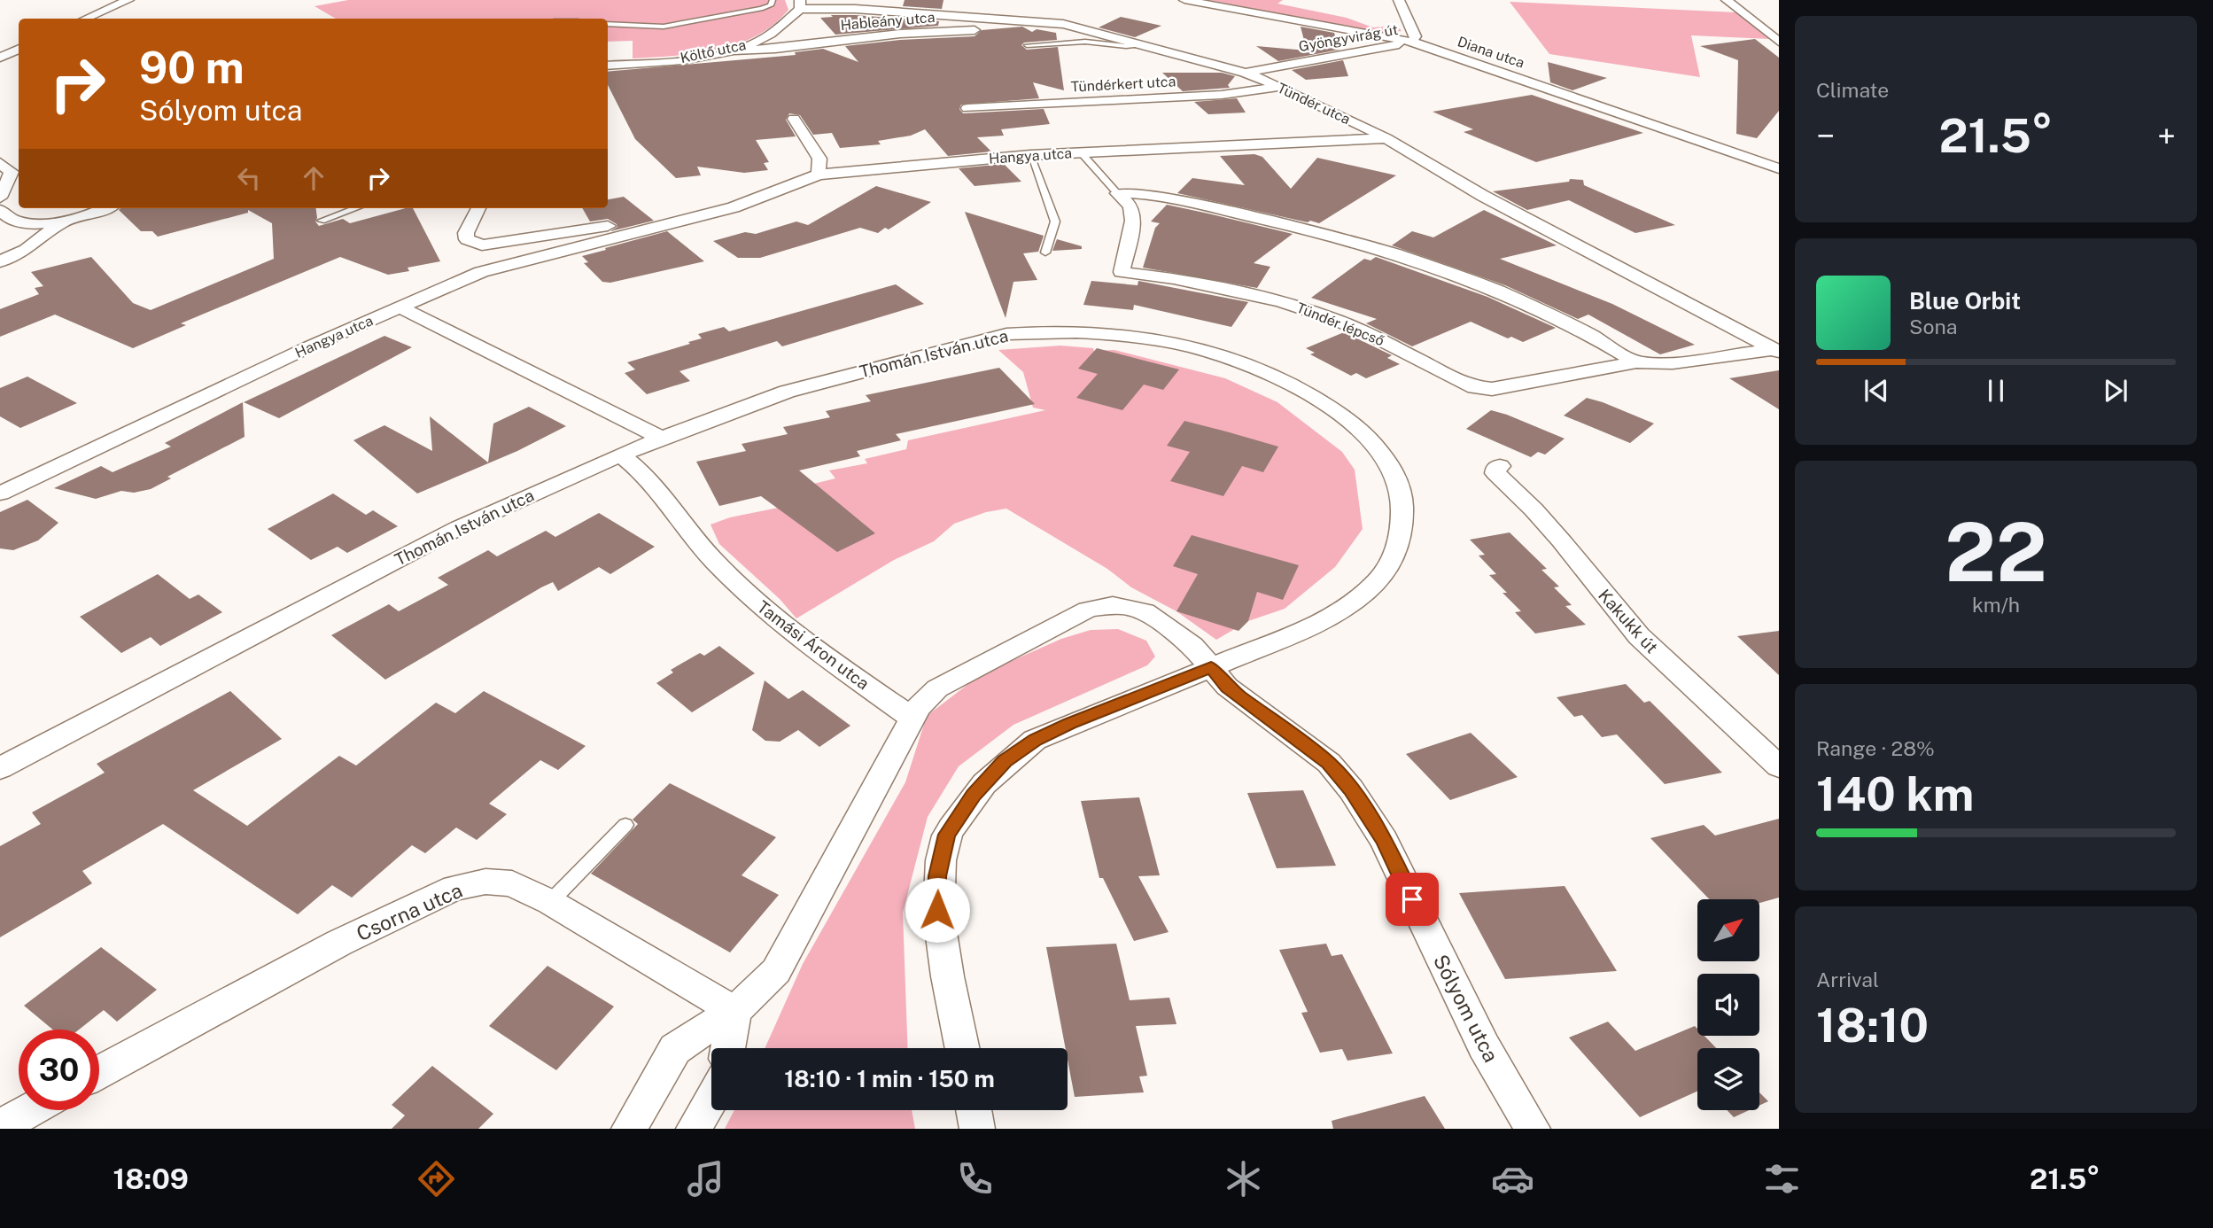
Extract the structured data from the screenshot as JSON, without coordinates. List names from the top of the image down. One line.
{"streets":{"street":["Hableány utca","Gyöngyvirág út","Költő utca","Diana utca","Tündérkert utca","Tündér utca","Hangya utca","Tündér lépcső","Thomán István utca","Kakukk út","Tamási Áron utca","Csorna utca","Sólyom utca"]},"crossings":[["Hableány utca","Költő utca"],["Hableány utca","Tündér utca"],["Gyöngyvirág út","Diana utca"],["Gyöngyvirág út","Tündér utca"],["Költő utca","Tündér utca"],["Tündérkert utca","Tündér utca"],["Tündér utca","Hangya utca"],["Tündér utca","Tündér lépcső"],["Hangya utca","Tündér lépcső"],["Thomán István utca","Tamási Áron utca"],["Thomán István utca","Sólyom utca"]],"north":"top right","page":{"tile":["Climate",["22","km/h"],["Range · 28%","140 km"],["Arrival","18:10"]],"turn":["90 m","Sólyom utca"],"heat":["−","21.5°","+"],"song":["Blue Orbit","Sona"],"limit":"30","trip":"18:10 · 1 min · 150 m","tabs":["18:09","21.5°"]}}
